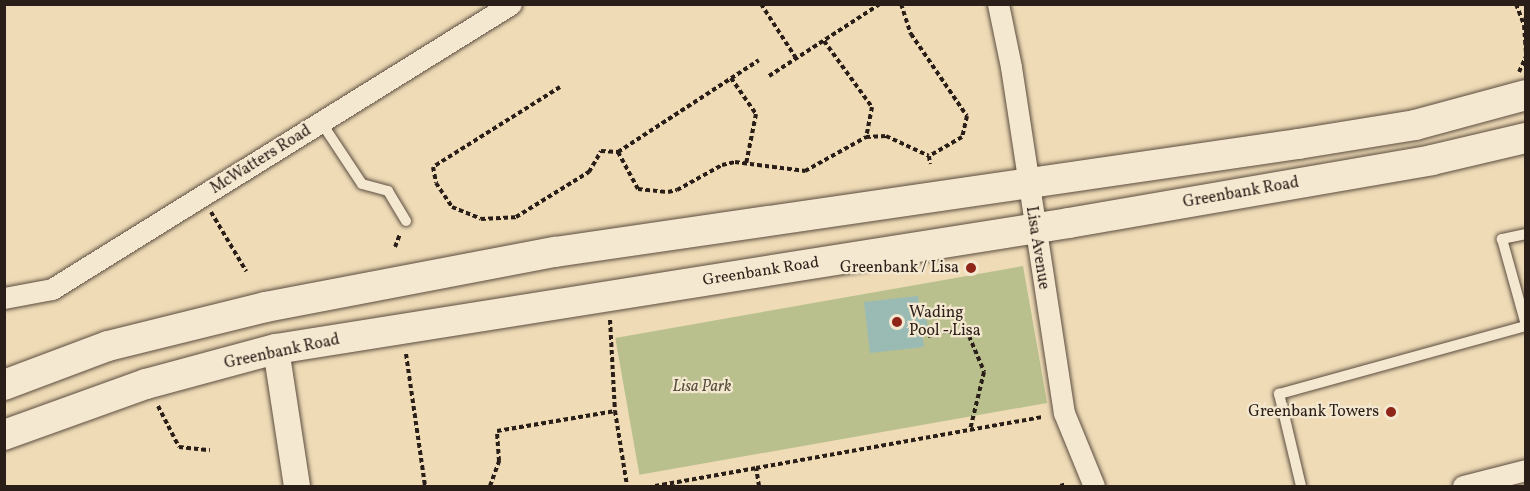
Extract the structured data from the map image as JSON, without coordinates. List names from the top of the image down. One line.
{"streets":{"main road":["Greenbank Road"],"street":["McWatters Road","Lisa Avenue"]},"crossings":[["Greenbank Road","Lisa Avenue"]],"parks":["Lisa Park"],"places":["Greenbank / Lisa","Wading Pool - Lisa","Greenbank Towers"]}
